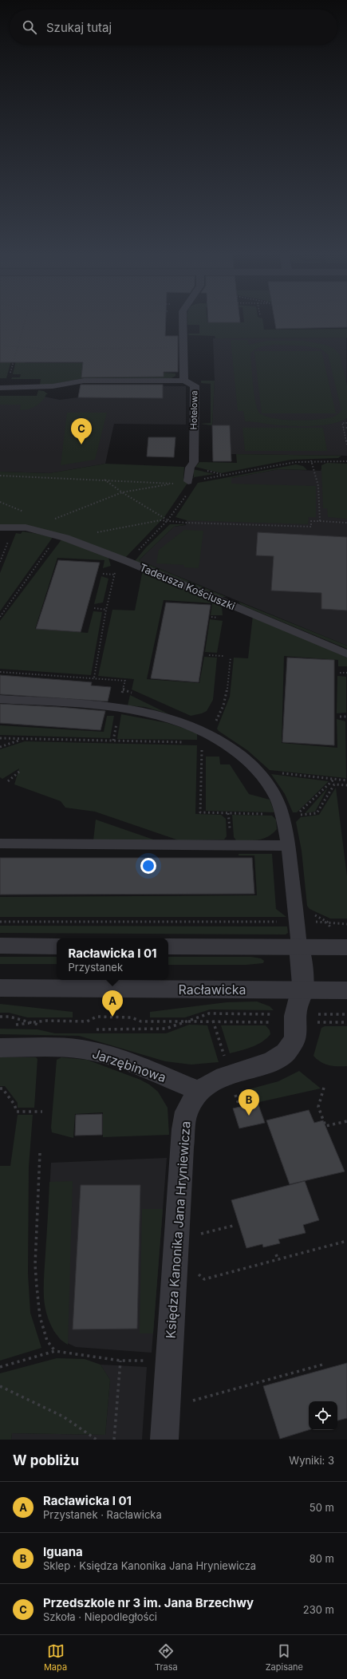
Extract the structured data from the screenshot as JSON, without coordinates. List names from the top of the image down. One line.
{"streets":{"street":["Racławicka","Jarzębinowa","Księdza Kanonika Jana Hryniewicza"],"lane":["Hotelowa","Tadeusza Kościuszki"]},"crossings":[["Racławicka","Księdza Kanonika Jana Hryniewicza"],["Jarzębinowa","Księdza Kanonika Jana Hryniewicza"]],"page":{"search":"Szukaj tutaj","pins":["C","A","B"],"popup":["Racławicka I 01","Przystanek"],"heading":["W pobliżu","Wyniki: 3"],"list":[{"mark":"A","name":"Racławicka I 01","note":"Przystanek · Racławicka","value":"50 m"},{"mark":"B","name":"Iguana","note":"Sklep · Księdza Kanonika Jana Hryniewicza","value":"80 m"},{"mark":"C","name":"Przedszkole nr 3 im. Jana Brzechwy","note":"Szkoła · Niepodległości","value":"230 m"}],"nav":["Mapa","Trasa","Zapisane"]}}
